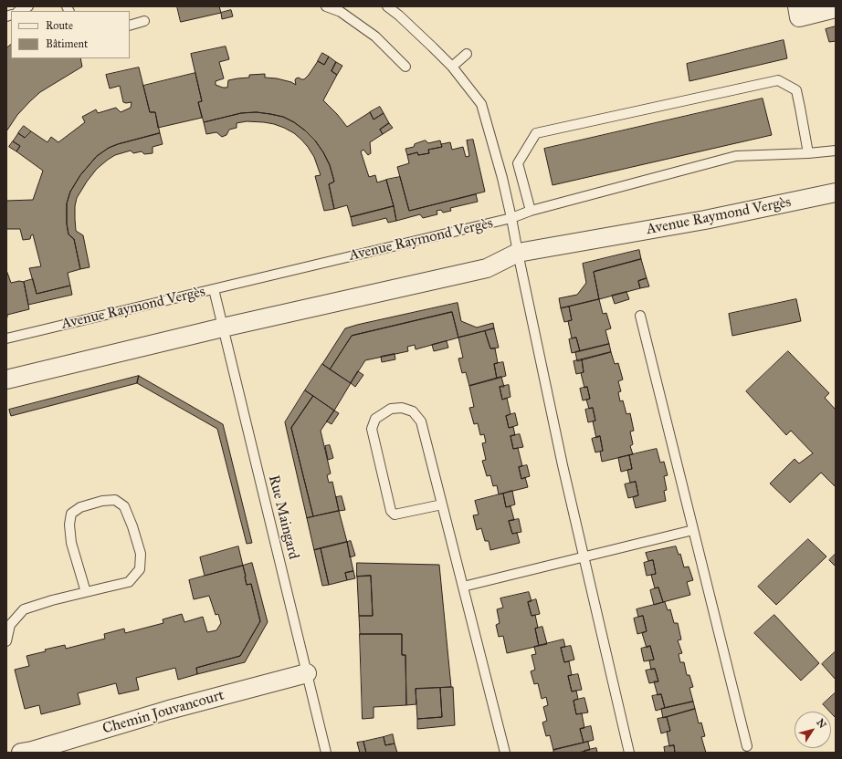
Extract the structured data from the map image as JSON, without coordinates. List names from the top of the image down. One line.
{"streets":{"street":["Avenue Raymond Vergès","Chemin Jouvancourt"],"lane":["Rue Maingard"]},"crossings":[["Avenue Raymond Vergès","Rue Maingard"],["Rue Maingard","Chemin Jouvancourt"]],"legend":["Route","Bâtiment"],"north":"top right"}
